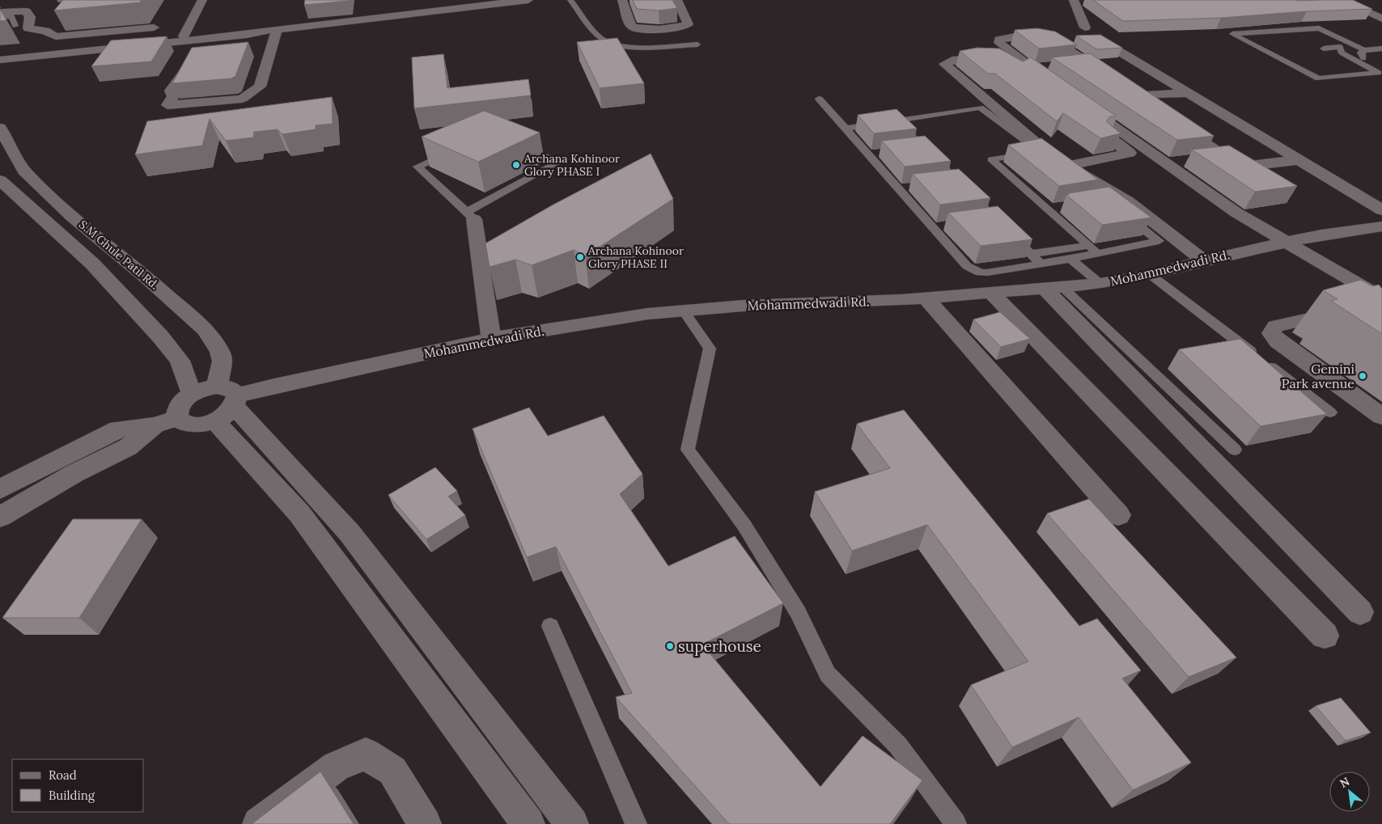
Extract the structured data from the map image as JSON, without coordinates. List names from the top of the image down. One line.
{"streets":{"street":["S.M Ghule Patil Rd.","Mohammedwadi Rd."]},"crossings":[["S.M Ghule Patil Rd.","Mohammedwadi Rd."]],"places":["Archana Kohinoor Glory PHASE I","Archana Kohinoor Glory PHASE II","Gemini Park avenue","superhouse"],"legend":["Road","Building"],"north":"top left"}
